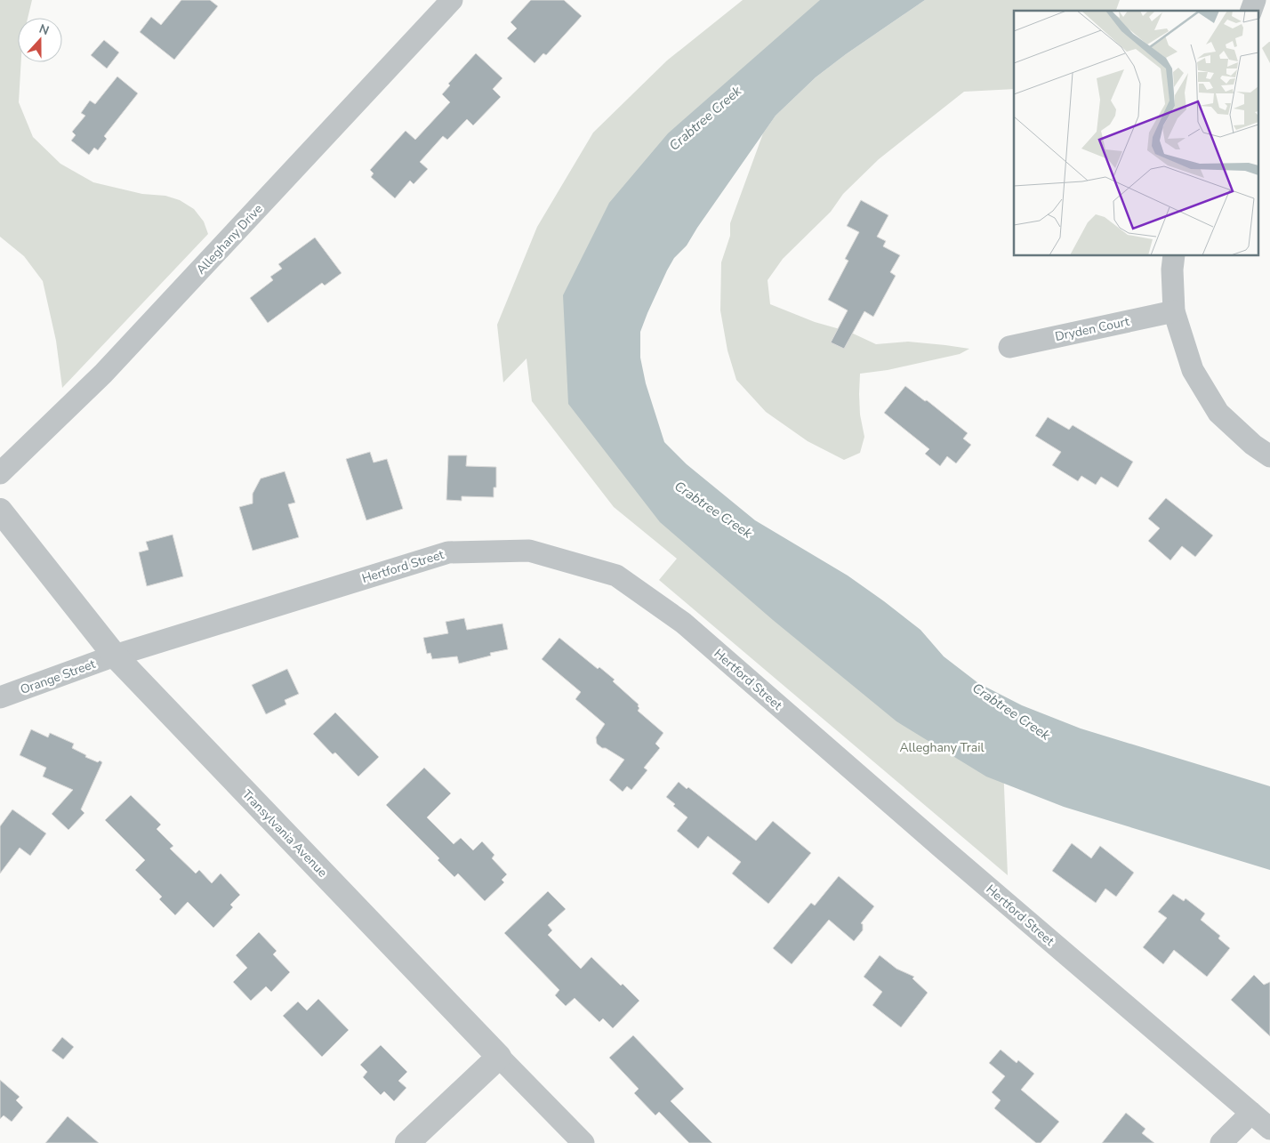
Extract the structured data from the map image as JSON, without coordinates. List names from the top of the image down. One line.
{"streets":{"street":["Alleghany Drive","Dryden Court","Hertford Street","Orange Street","Transylvania Avenue"]},"crossings":[["Hertford Street","Orange Street"],["Hertford Street","Transylvania Avenue"],["Orange Street","Transylvania Avenue"]],"water":["Crabtree Creek"],"parks":["Alleghany Trail"],"north":"top"}
